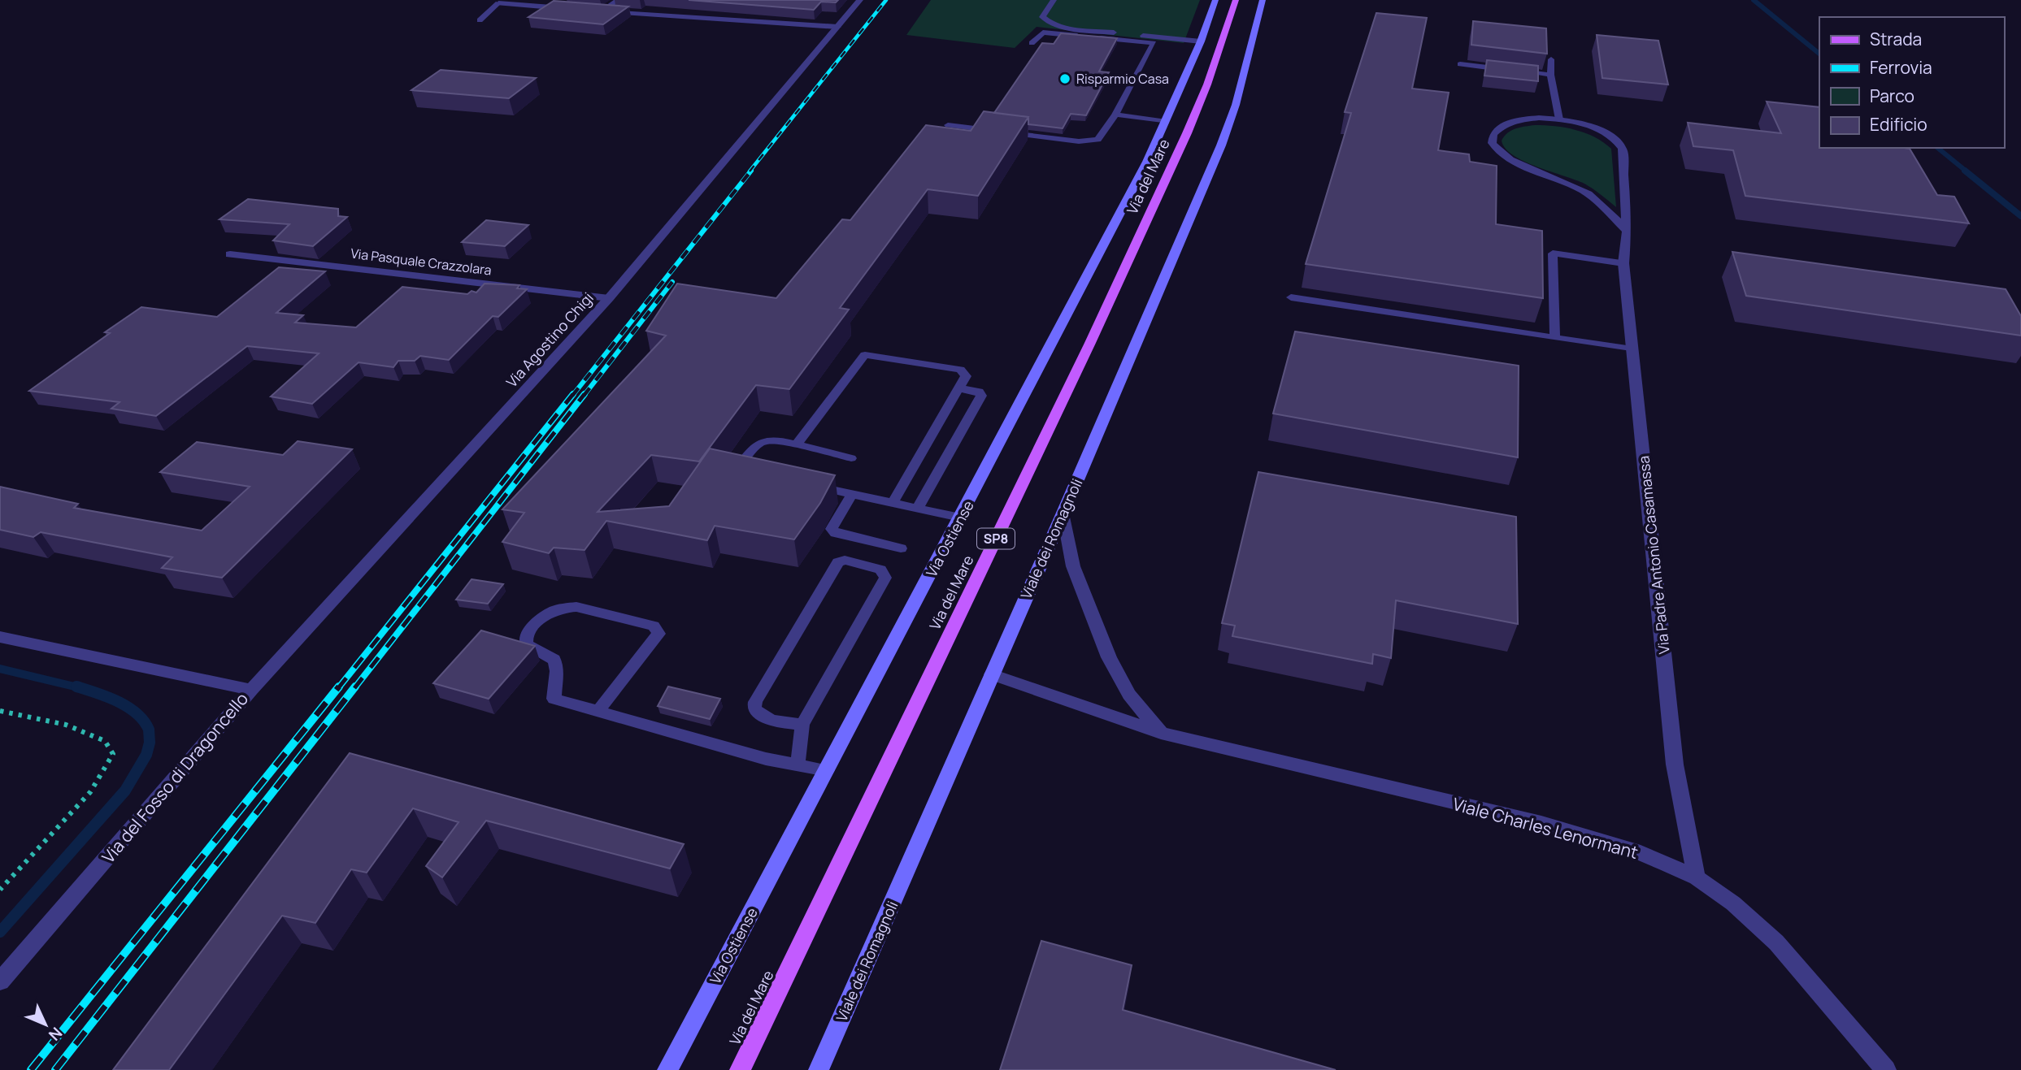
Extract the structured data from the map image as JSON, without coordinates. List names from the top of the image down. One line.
{"streets":{"main road":["Via del Mare","Via Ostiense","SP8","Viale dei Romagnoli"],"street":["Via Pasquale Crazzolara","Via Agostino Chigi","Via Padre Antonio Casamassa","Via del Fosso di Dragoncello","Viale Charles Lenormant"]},"crossings":[["Via Pasquale Crazzolara","Via Agostino Chigi"],["Via Agostino Chigi","Via del Fosso di Dragoncello"],["Viale dei Romagnoli","Viale Charles Lenormant"],["Via Padre Antonio Casamassa","Viale Charles Lenormant"]],"places":["Risparmio Casa"],"legend":["Strada","Ferrovia","Parco","Edificio"],"north":"bottom right"}
